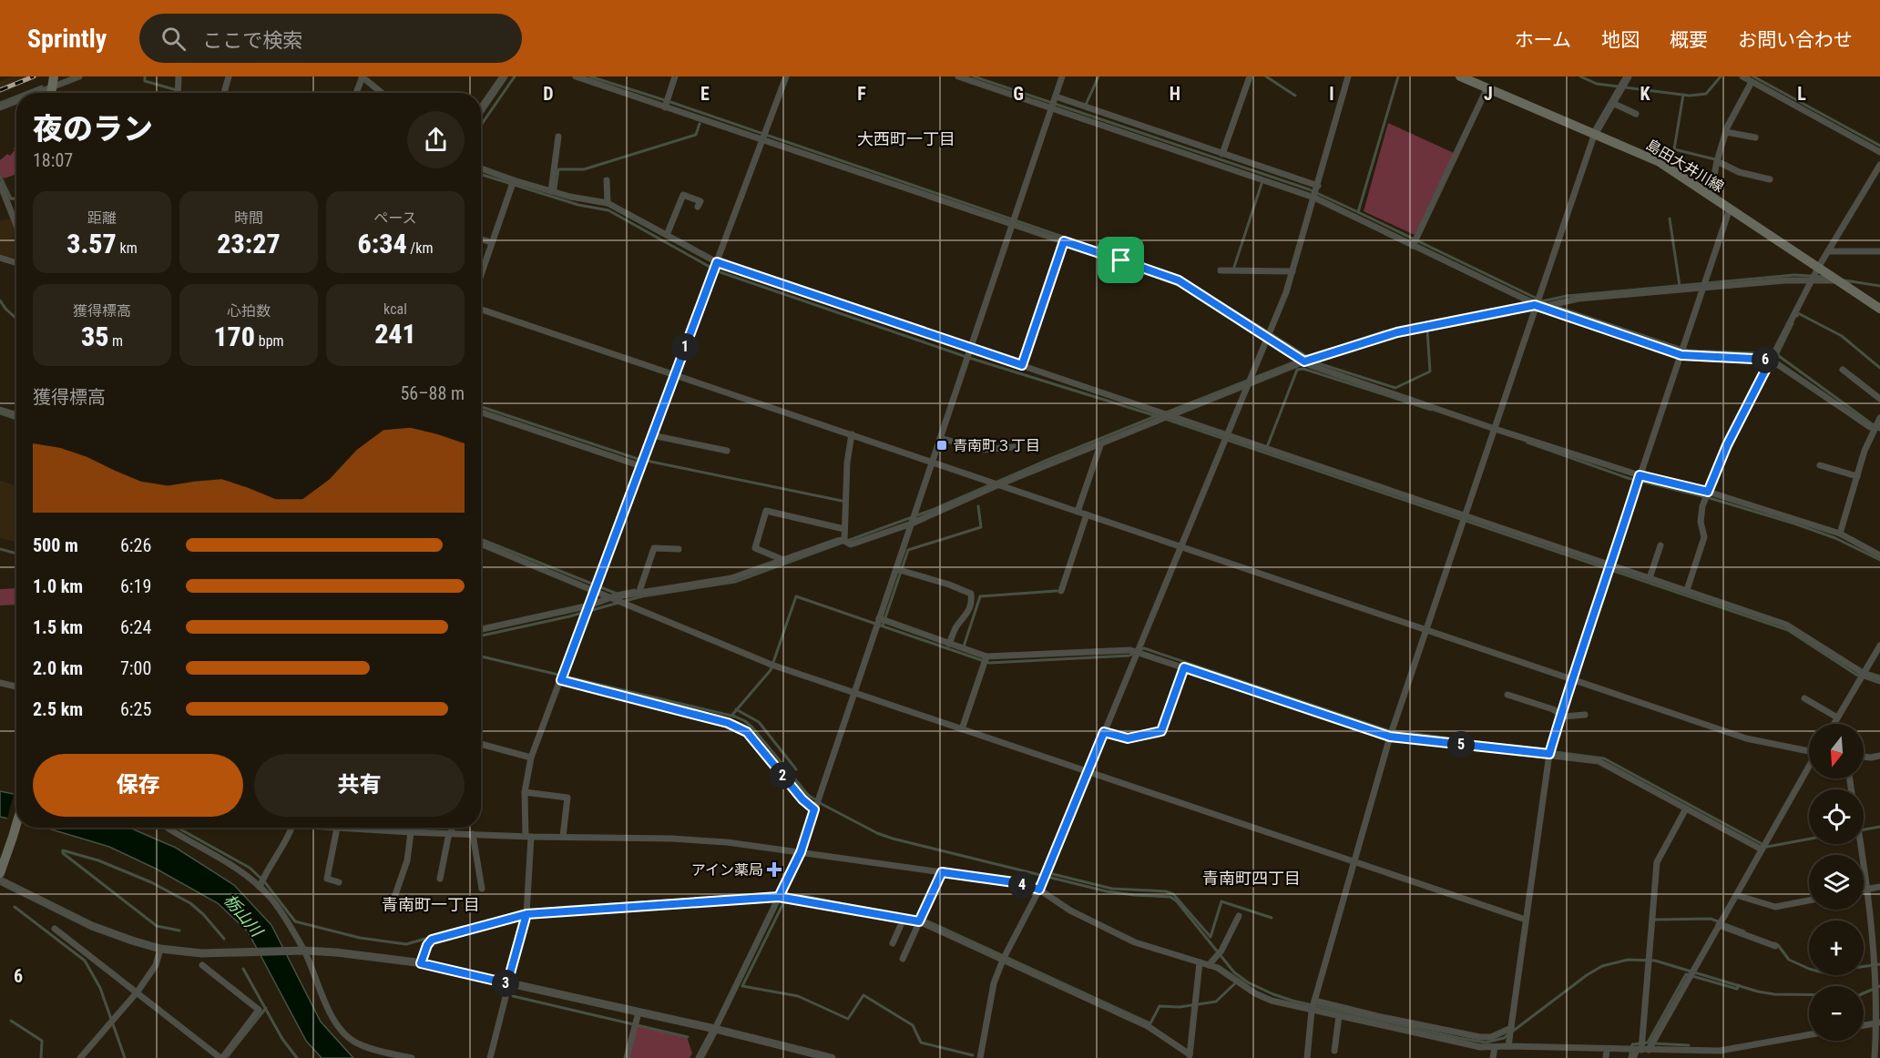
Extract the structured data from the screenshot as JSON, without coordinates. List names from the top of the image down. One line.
{"streets":{"main road":["島田大井川線"]},"districts":["大西町一丁目","青南町四丁目","青南町一丁目"],"water":["栃山川"],"places":{"transit":["青南町３丁目"],"health":["アイン薬局"]},"north":"bottom","page":{"header":"Sprintly","search":"ここで検索","nav":["ホーム","地図","概要","お問い合わせ"],"heading":["夜のラン","18:07"],"stats":[["距離","3.57 km"],["時間","23:27"],["ペース","6:34 /km"],["獲得標高","35 m"],["心拍数","170 bpm"],["kcal","241"]],"pins":["1","6","5","2","4","3"],"chart":["獲得標高","56–88 m"],"list":[{"name":"500 m","note":"6:26"},{"name":"1.0 km","note":"6:19"},{"name":"1.5 km","note":"6:24"},{"name":"2.0 km","note":"7:00"},{"name":"2.5 km","note":"6:25"}],"map_buttons":["+","−"],"buttons":["保存","共有"]},"grid":{"columns":["D","E","F","G","H","I","J","K","L"],"rows":["6"]}}
